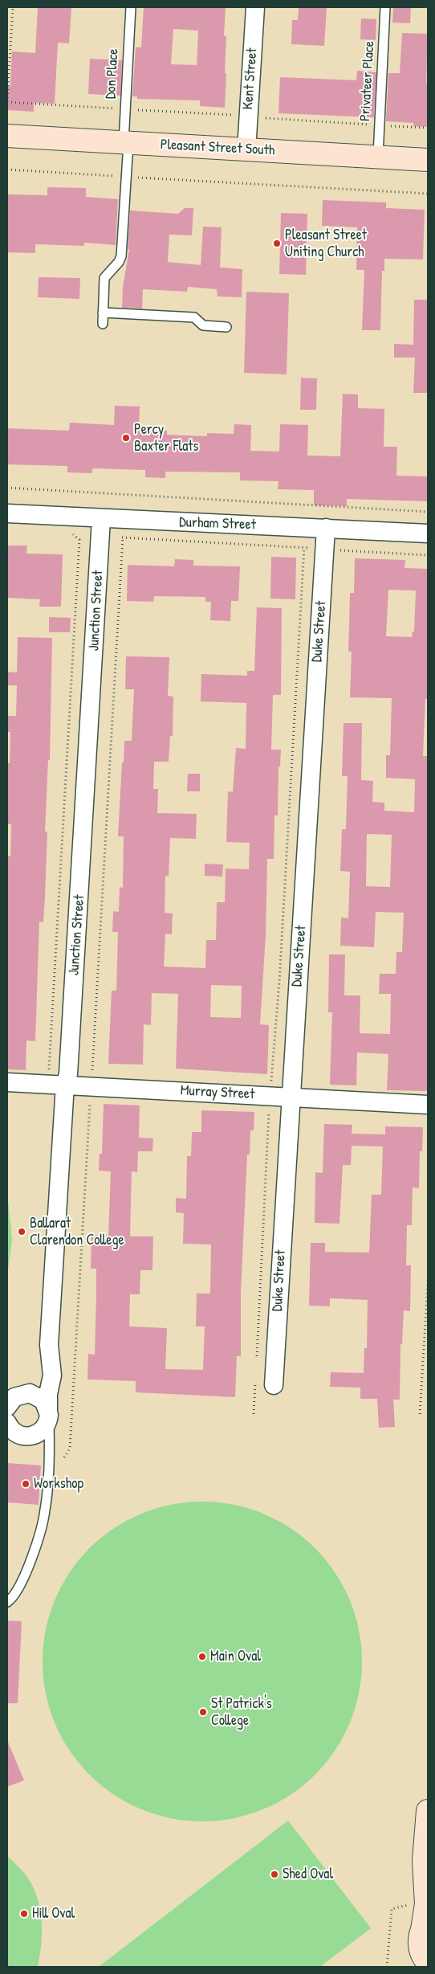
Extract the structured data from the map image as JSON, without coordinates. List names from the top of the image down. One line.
{"streets":{"street":["Kent Street","Pleasant Street South","Durham Street","Junction Street","Duke Street","Murray Street"],"lane":["Don Place","Privateer Place"]},"crossings":[["Don Place","Pleasant Street South"],["Kent Street","Pleasant Street South"],["Privateer Place","Pleasant Street South"],["Durham Street","Junction Street"],["Durham Street","Duke Street"],["Junction Street","Murray Street"],["Duke Street","Murray Street"]],"places":["Pleasant Street Uniting Church","Percy Baxter Flats","Ballarat Clarendon College","Workshop","Main Oval","St Patrick's College","Shed Oval","Hill Oval"]}
